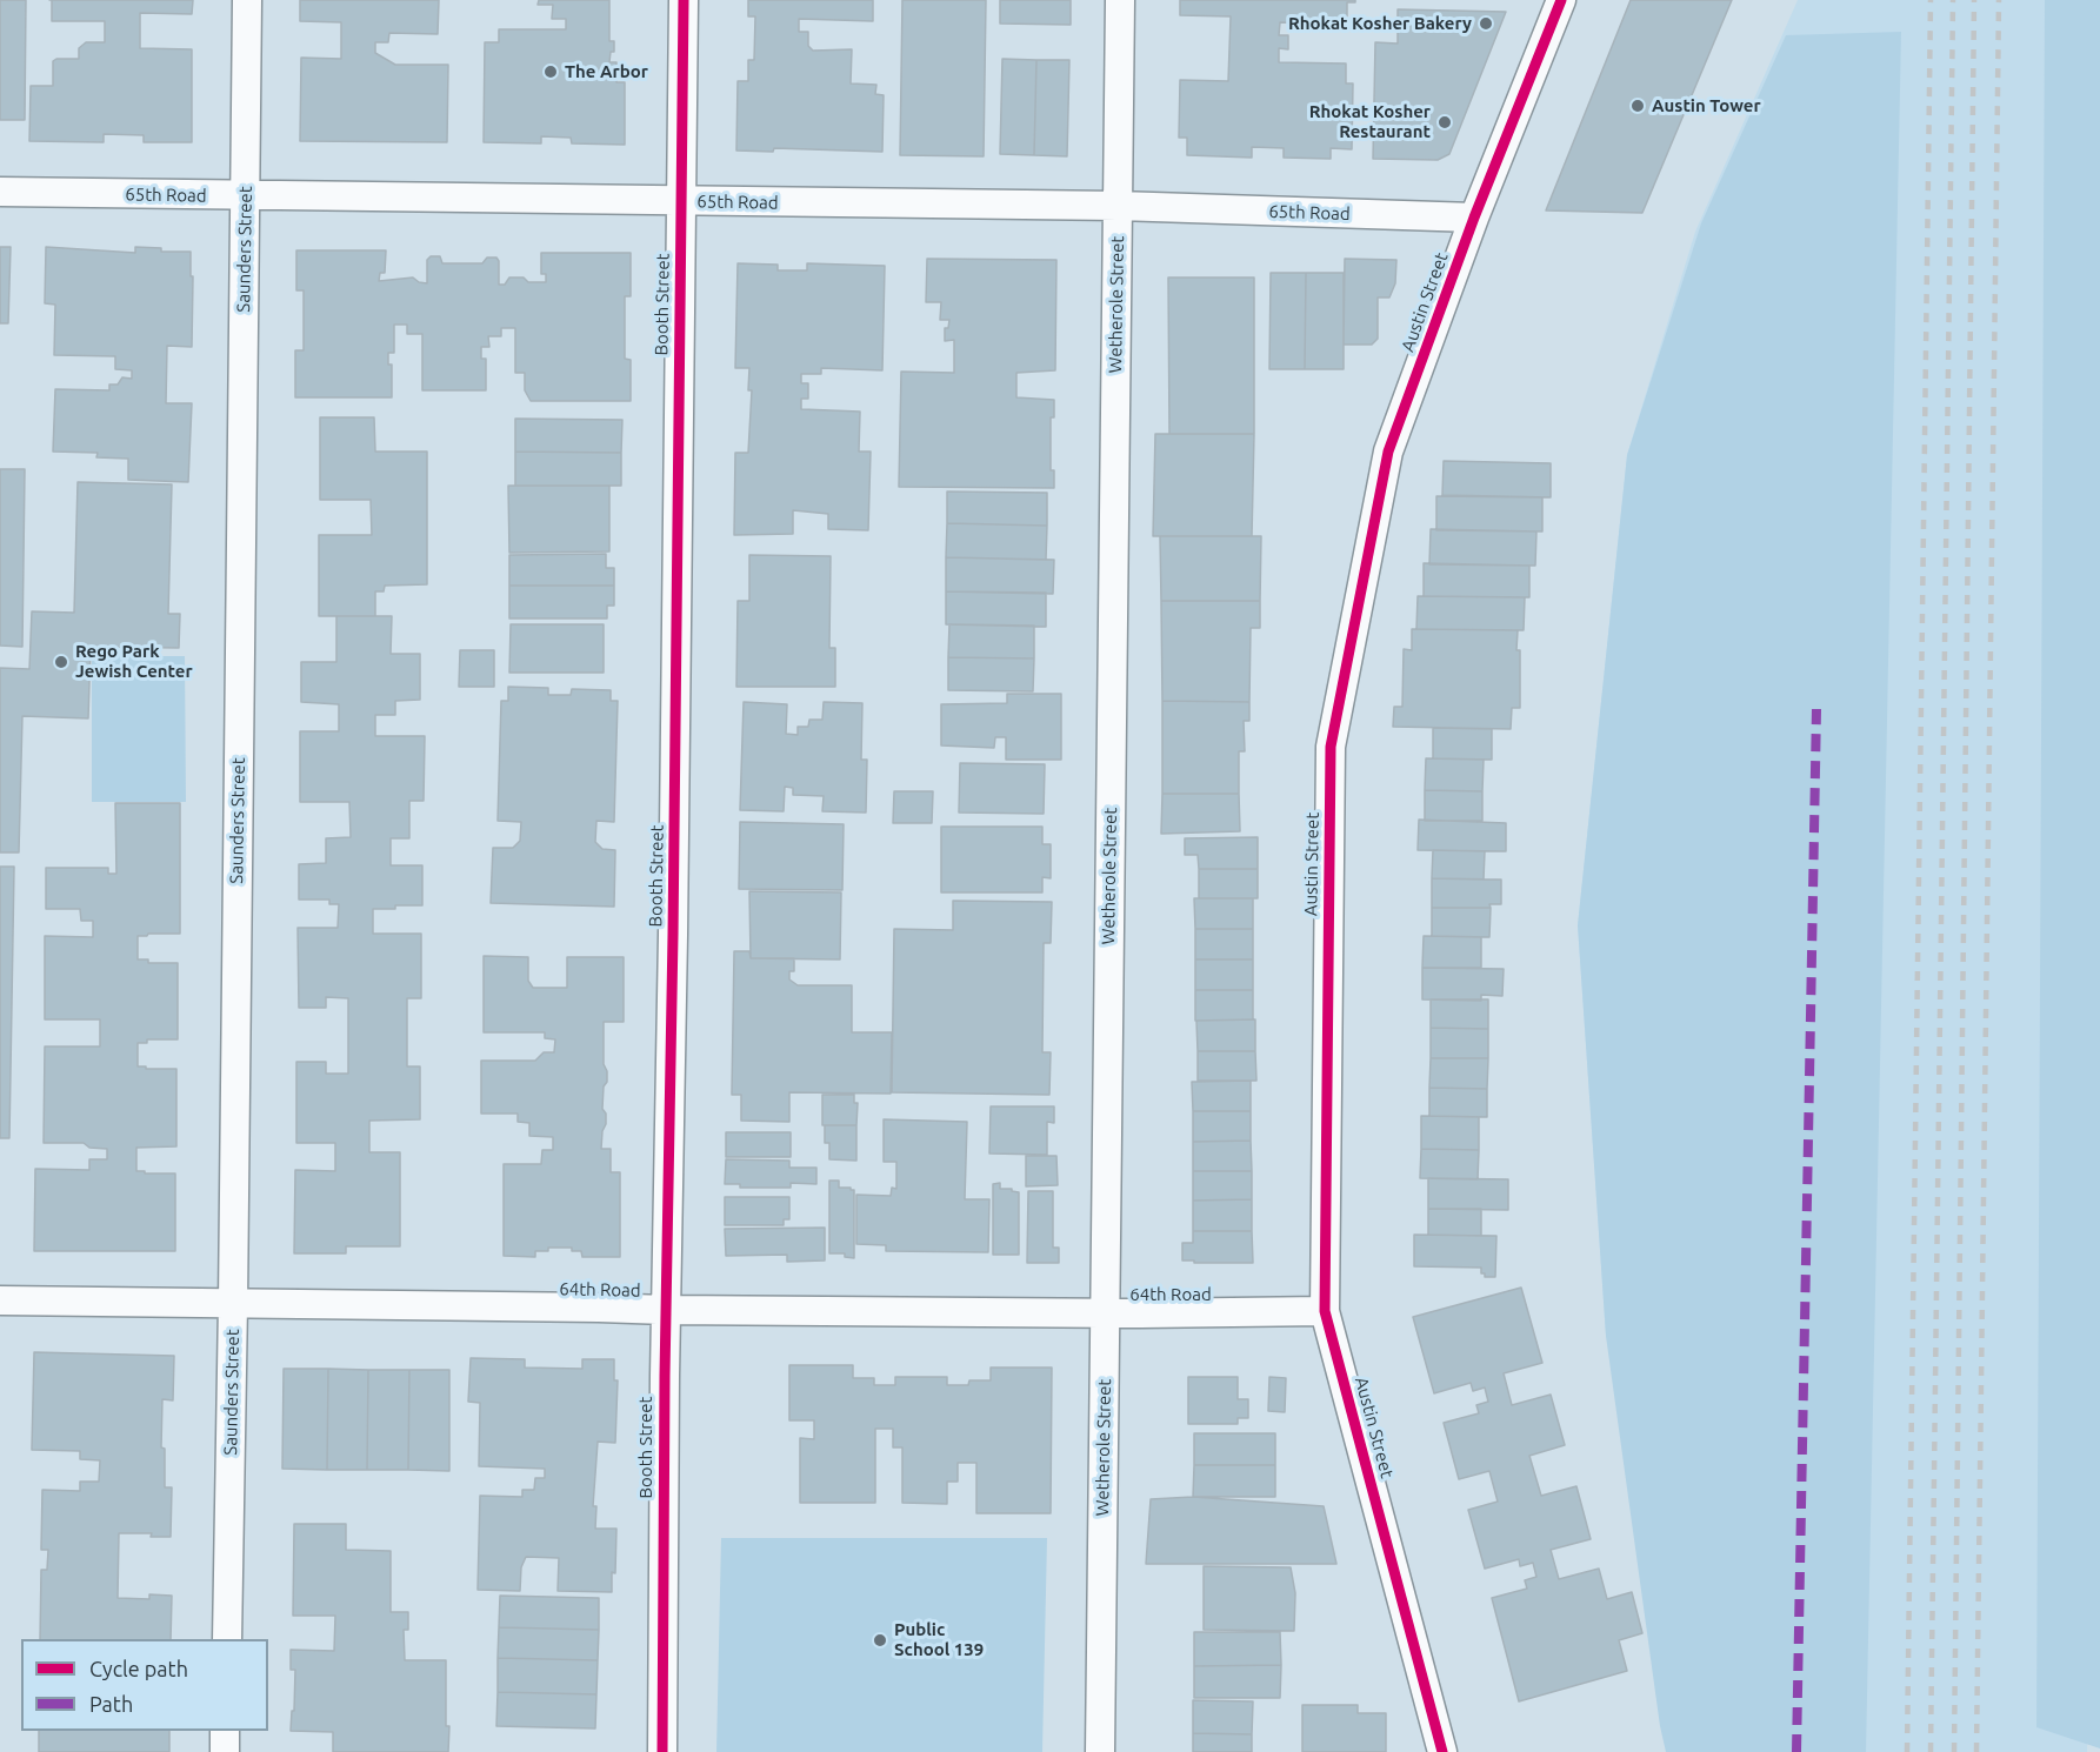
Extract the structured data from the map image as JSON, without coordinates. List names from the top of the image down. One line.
{"streets":{"street":["65th Road","Saunders Street","Austin Street","Booth Street","Wetherole Street","64th Road"]},"crossings":[["65th Road","Saunders Street"],["65th Road","Austin Street"],["65th Road","Booth Street"],["65th Road","Wetherole Street"],["Saunders Street","64th Road"],["Austin Street","64th Road"],["Booth Street","64th Road"],["Wetherole Street","64th Road"]],"places":["Rhokat Kosher Bakery","The Arbor","Austin Tower","Rhokat Kosher Restaurant","Rego Park Jewish Center","Public School 139"],"legend":["Cycle path","Path"]}
